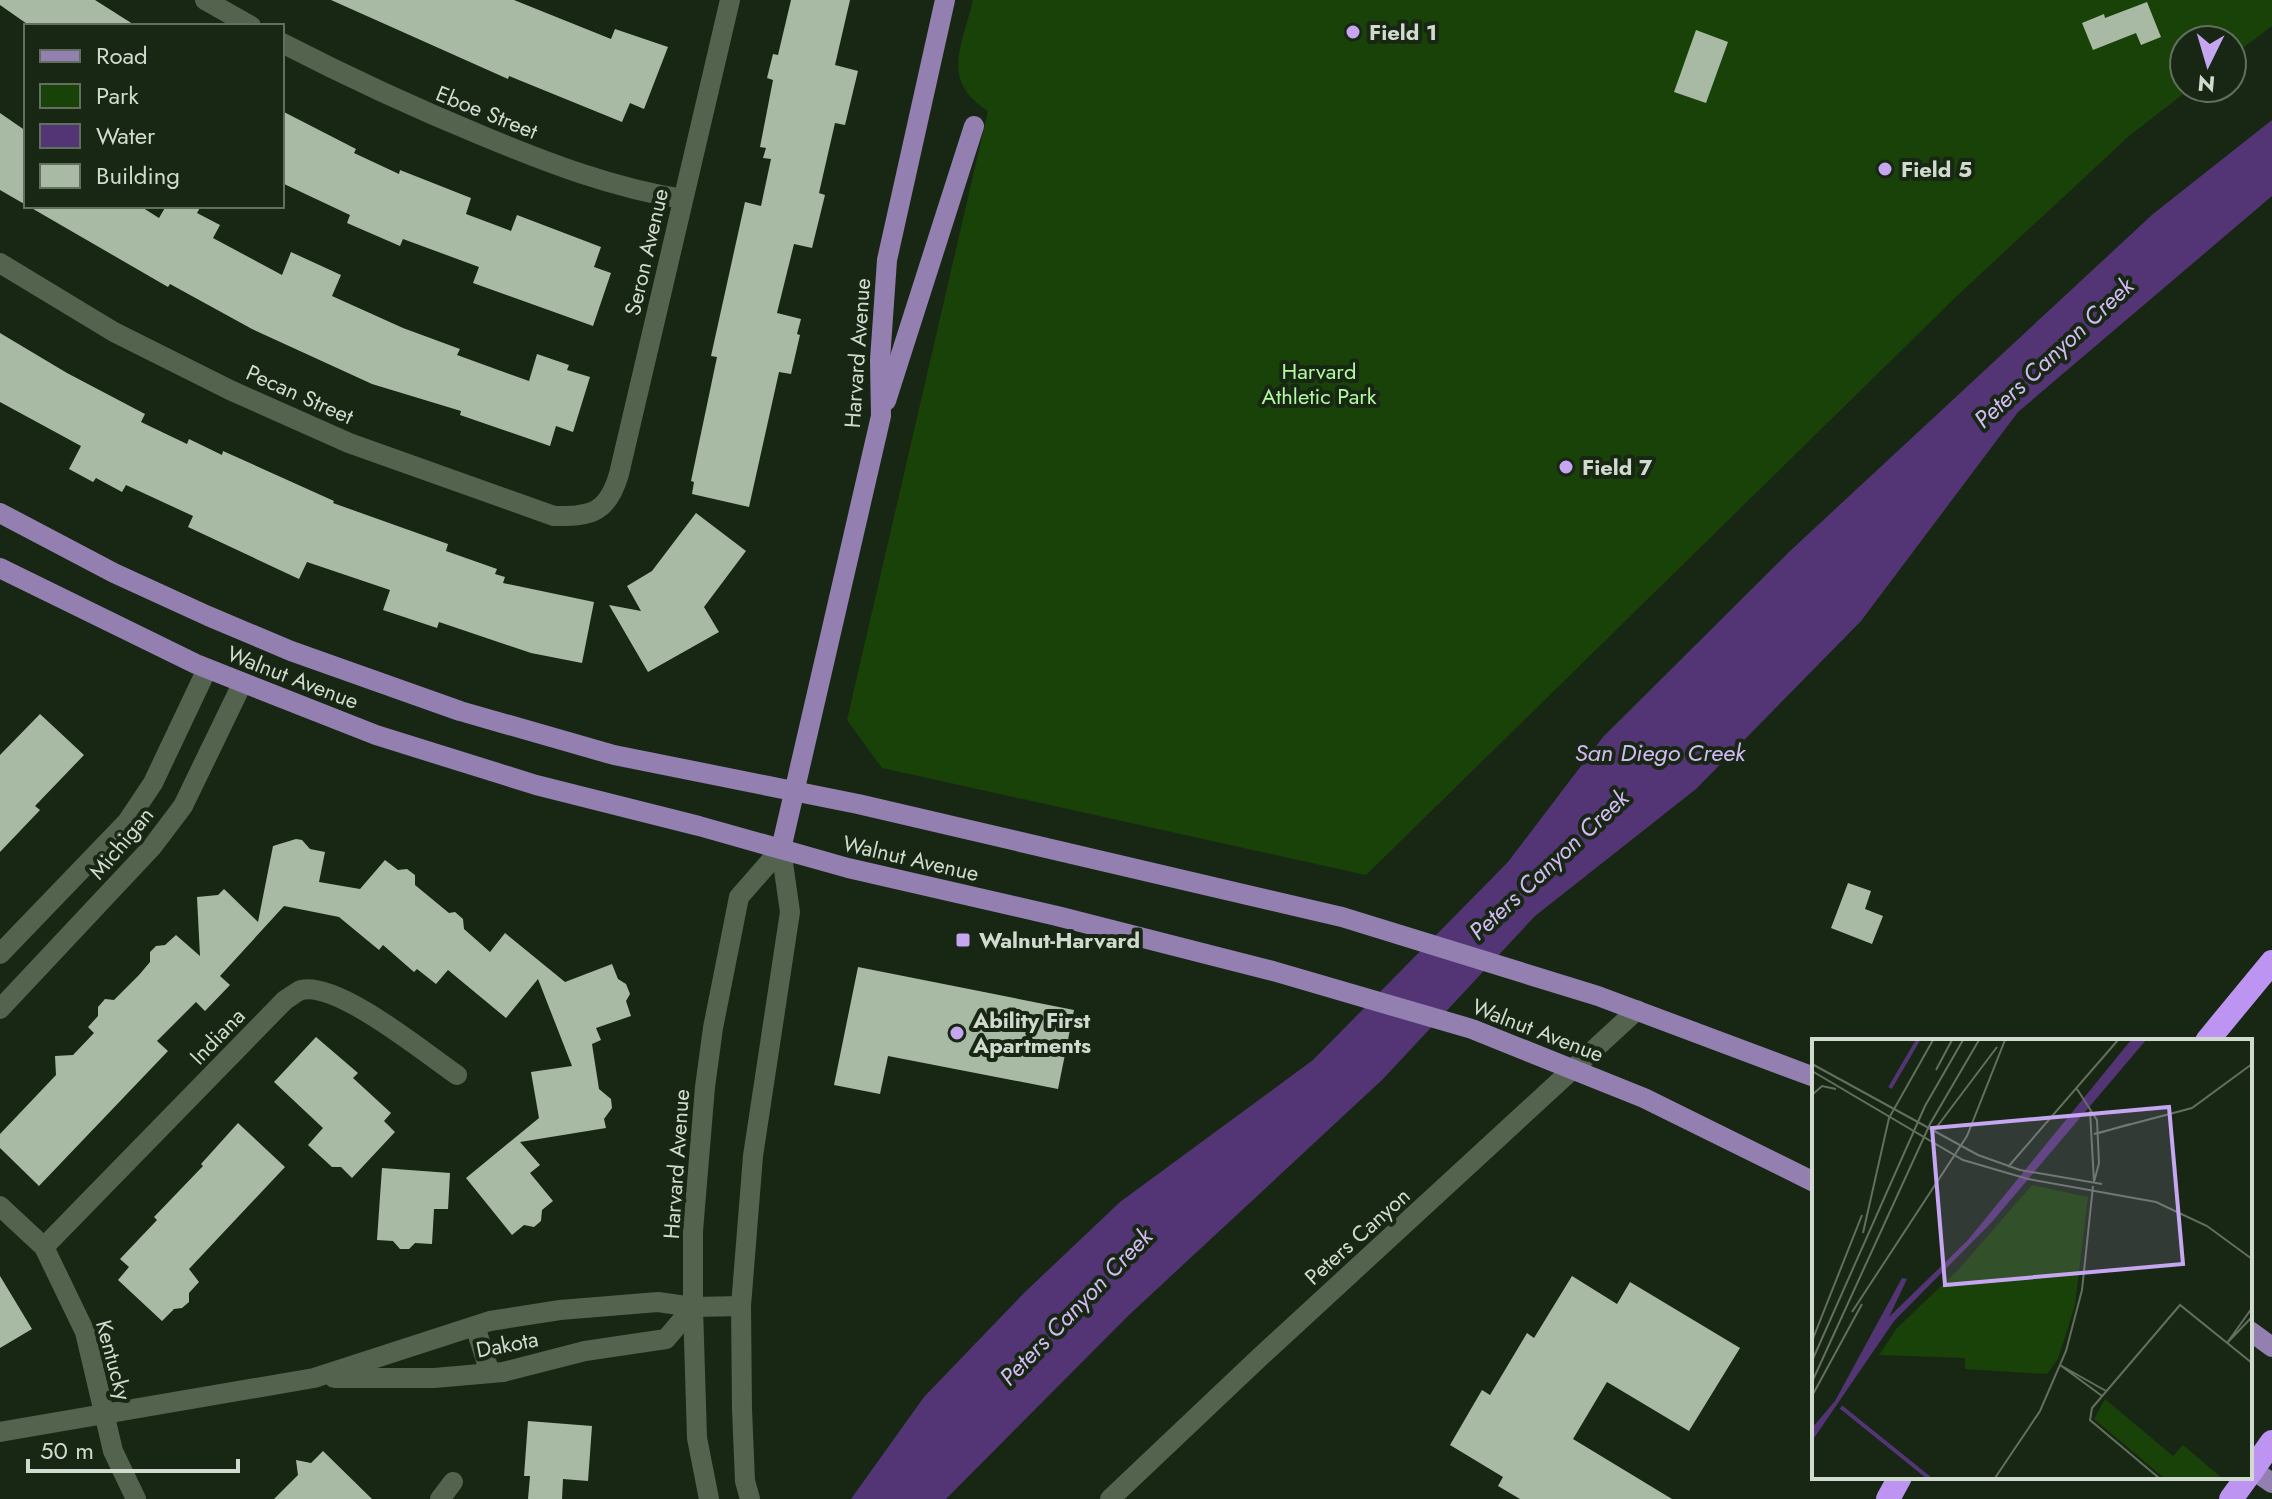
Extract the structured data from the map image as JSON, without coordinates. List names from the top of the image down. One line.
{"streets":{"main road":["Harvard Avenue","Walnut Avenue"],"street":["Eboe Street","Seron Avenue","Pecan Street","Michigan","Indiana","Peters Canyon","Dakota","Kentucky"]},"crossings":[["Eboe Street","Seron Avenue"],["Seron Avenue","Pecan Street"],["Harvard Avenue","Walnut Avenue"],["Harvard Avenue","Dakota"],["Walnut Avenue","Michigan"],["Walnut Avenue","Peters Canyon"],["Indiana","Kentucky"],["Dakota","Kentucky"]],"water":["Peters Canyon Creek","San Diego Creek"],"parks":["Harvard Athletic Park"],"places":{"other":["Field 1","Field 5","Field 7","Ability First Apartments"],"transit":["Walnut-Harvard"]},"legend":["Road","Park","Water","Building"],"scale_bar":"50 m","north":"bottom"}
